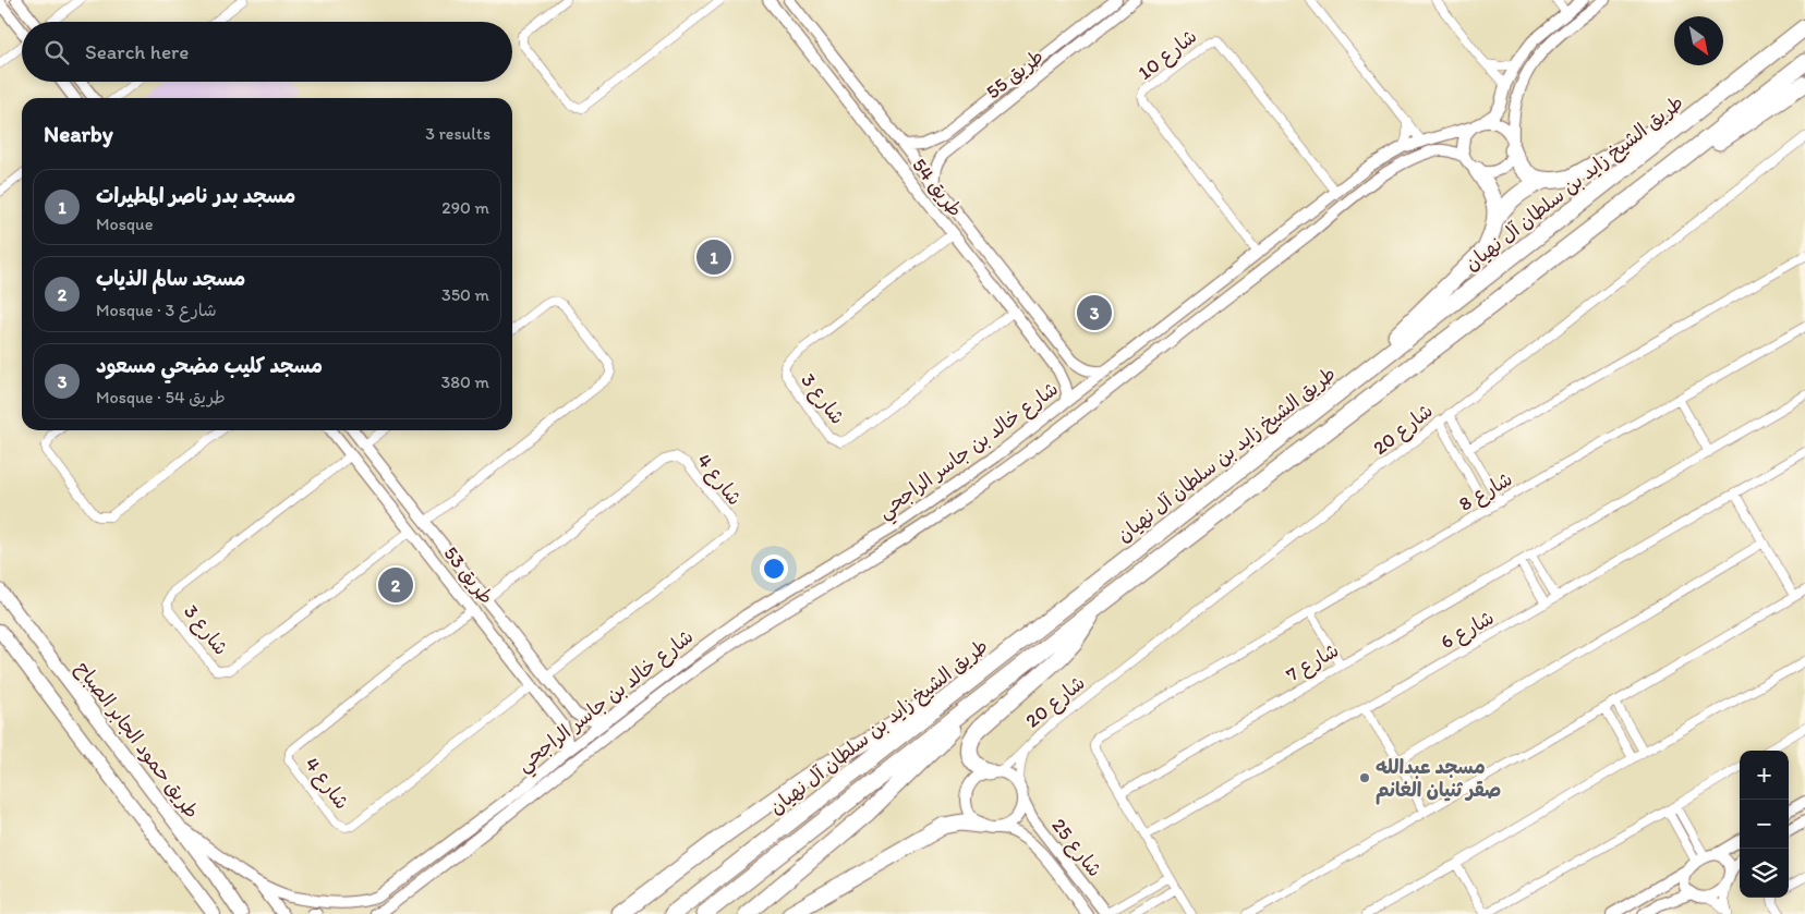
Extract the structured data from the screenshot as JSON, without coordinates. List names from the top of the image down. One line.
{"streets":{"highway":["طريق الشيخ زايد بن سلطان آل نهيان"],"main road":["طريق حمود الجابر الصباح"],"street":["شارع 10","طريق 55","طريق 54","شارع 3","شارع 20","شارع خالد بن جاسر الراجحي","شارع 4","شارع 8","طريق 53","شارع 6","شارع 7","شارع 25"]},"crossings":[["شارع 10","شارع خالد بن جاسر الراجحي"],["طريق 55","طريق 54"],["طريق 54","شارع 3"],["طريق 54","شارع خالد بن جاسر الراجحي"],["شارع 3","طريق 53"],["شارع 20","شارع 25"],["شارع خالد بن جاسر الراجحي","طريق 53"],["شارع خالد بن جاسر الراجحي","طريق حمود الجابر الصباح"],["شارع 4","طريق 53"],["شارع 8","شارع 6"],["شارع 8","شارع 7"]],"places":["مسجد عبدالله صقر ثنيان الغانم"],"north":"bottom right","page":{"search":"Search here","heading":["Nearby","3 results"],"list":[{"mark":"1","name":"مسجد بدر ناصر المطيرات","note":"Mosque","value":"290 m"},{"mark":"2","name":"مسجد سالم الذياب","note":"Mosque · شارع 3","value":"350 m"},{"mark":"3","name":"مسجد كليب مضحي مسعود","note":"Mosque · طريق 54","value":"380 m"}],"pins":["1","3","2"],"map_buttons":["+","−"]}}
